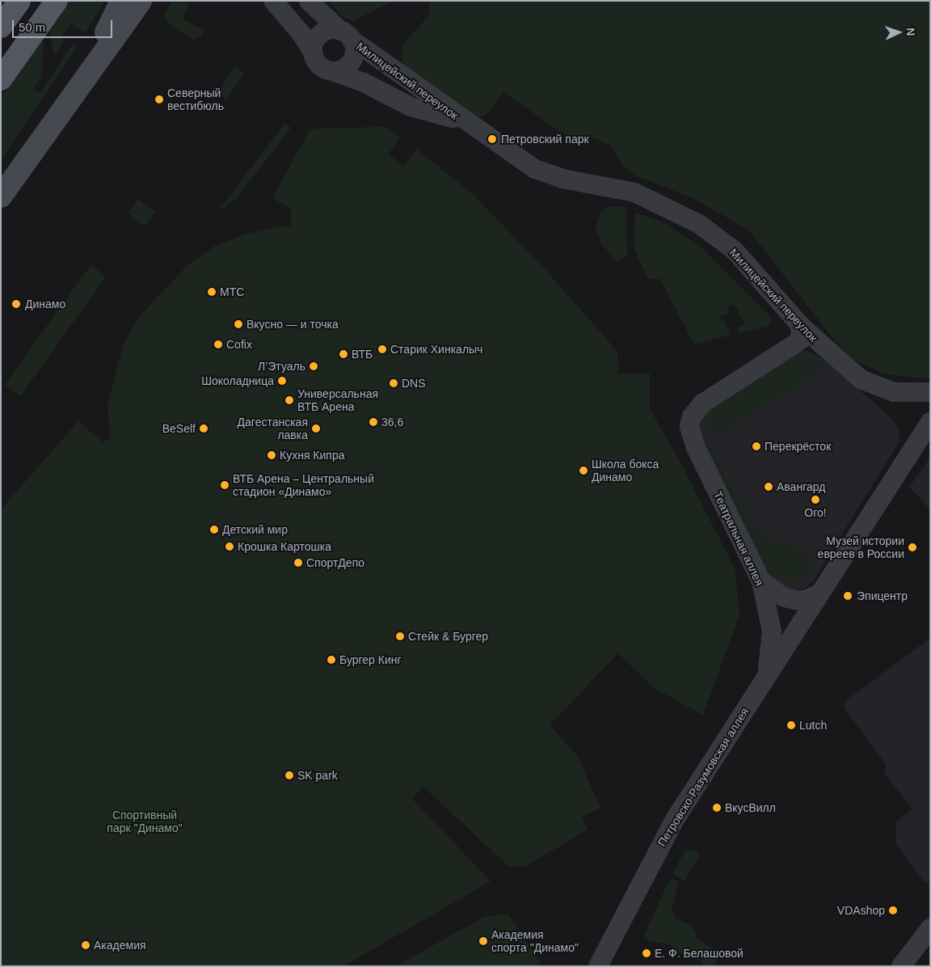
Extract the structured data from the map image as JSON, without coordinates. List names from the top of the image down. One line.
{"streets":{"street":["Милицейский переулок","Театральная аллея","Петровско-Разумовская аллея"]},"crossings":[["Театральная аллея","Петровско-Разумовская аллея"]],"parks":["Спортивный парк \"Динамо\""],"places":["Cеверный вестибюль","Петровский парк","МТС","Динамо","Вкусно — и точка","Cofix","Старик Хинкалыч","ВТБ","Л’Этуаль","Шоколадница","DNS","Универсальная ВТБ Арена","36,6","BeSelf","Дагестанская лавка","Перекрёсток","Кухня Кипра","Школа бокса Динамо","ВТБ Арена – Центральный стадион «Динамо»","Авангард","Ого!","Детский мир","Крошка Картошка","Музей истории евреев в России","СпортДепо","Эпицентр","Стейк & Бургер","Бургер Кинг","Lutch","SK park","ВкусВилл","VDAshop","Академия спорта \"Динамо\"","Академия","Е. Ф. Белашовой"],"scale_bar":"50 m","north":"right"}
